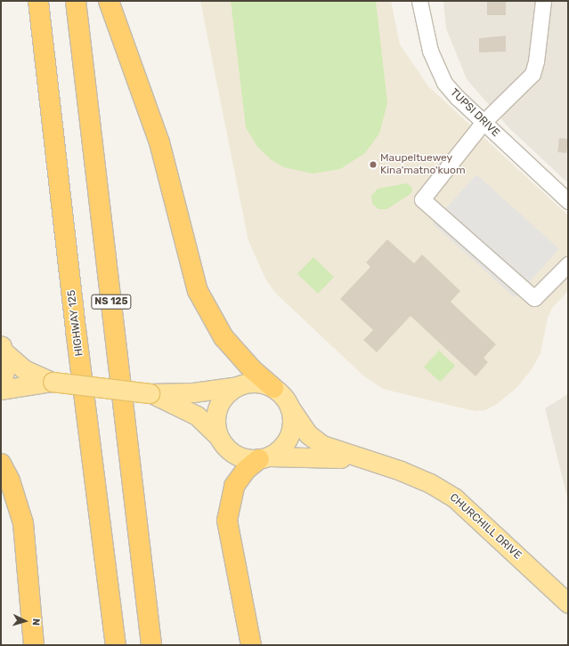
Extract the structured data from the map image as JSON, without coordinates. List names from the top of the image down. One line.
{"streets":{"highway":["NS 125","HIGHWAY 125"],"main road":["CHURCHILL DRIVE"],"street":["TUPSI DRIVE"]},"places":["Maupeltuewey Kina'matno'kuom"],"north":"right"}
